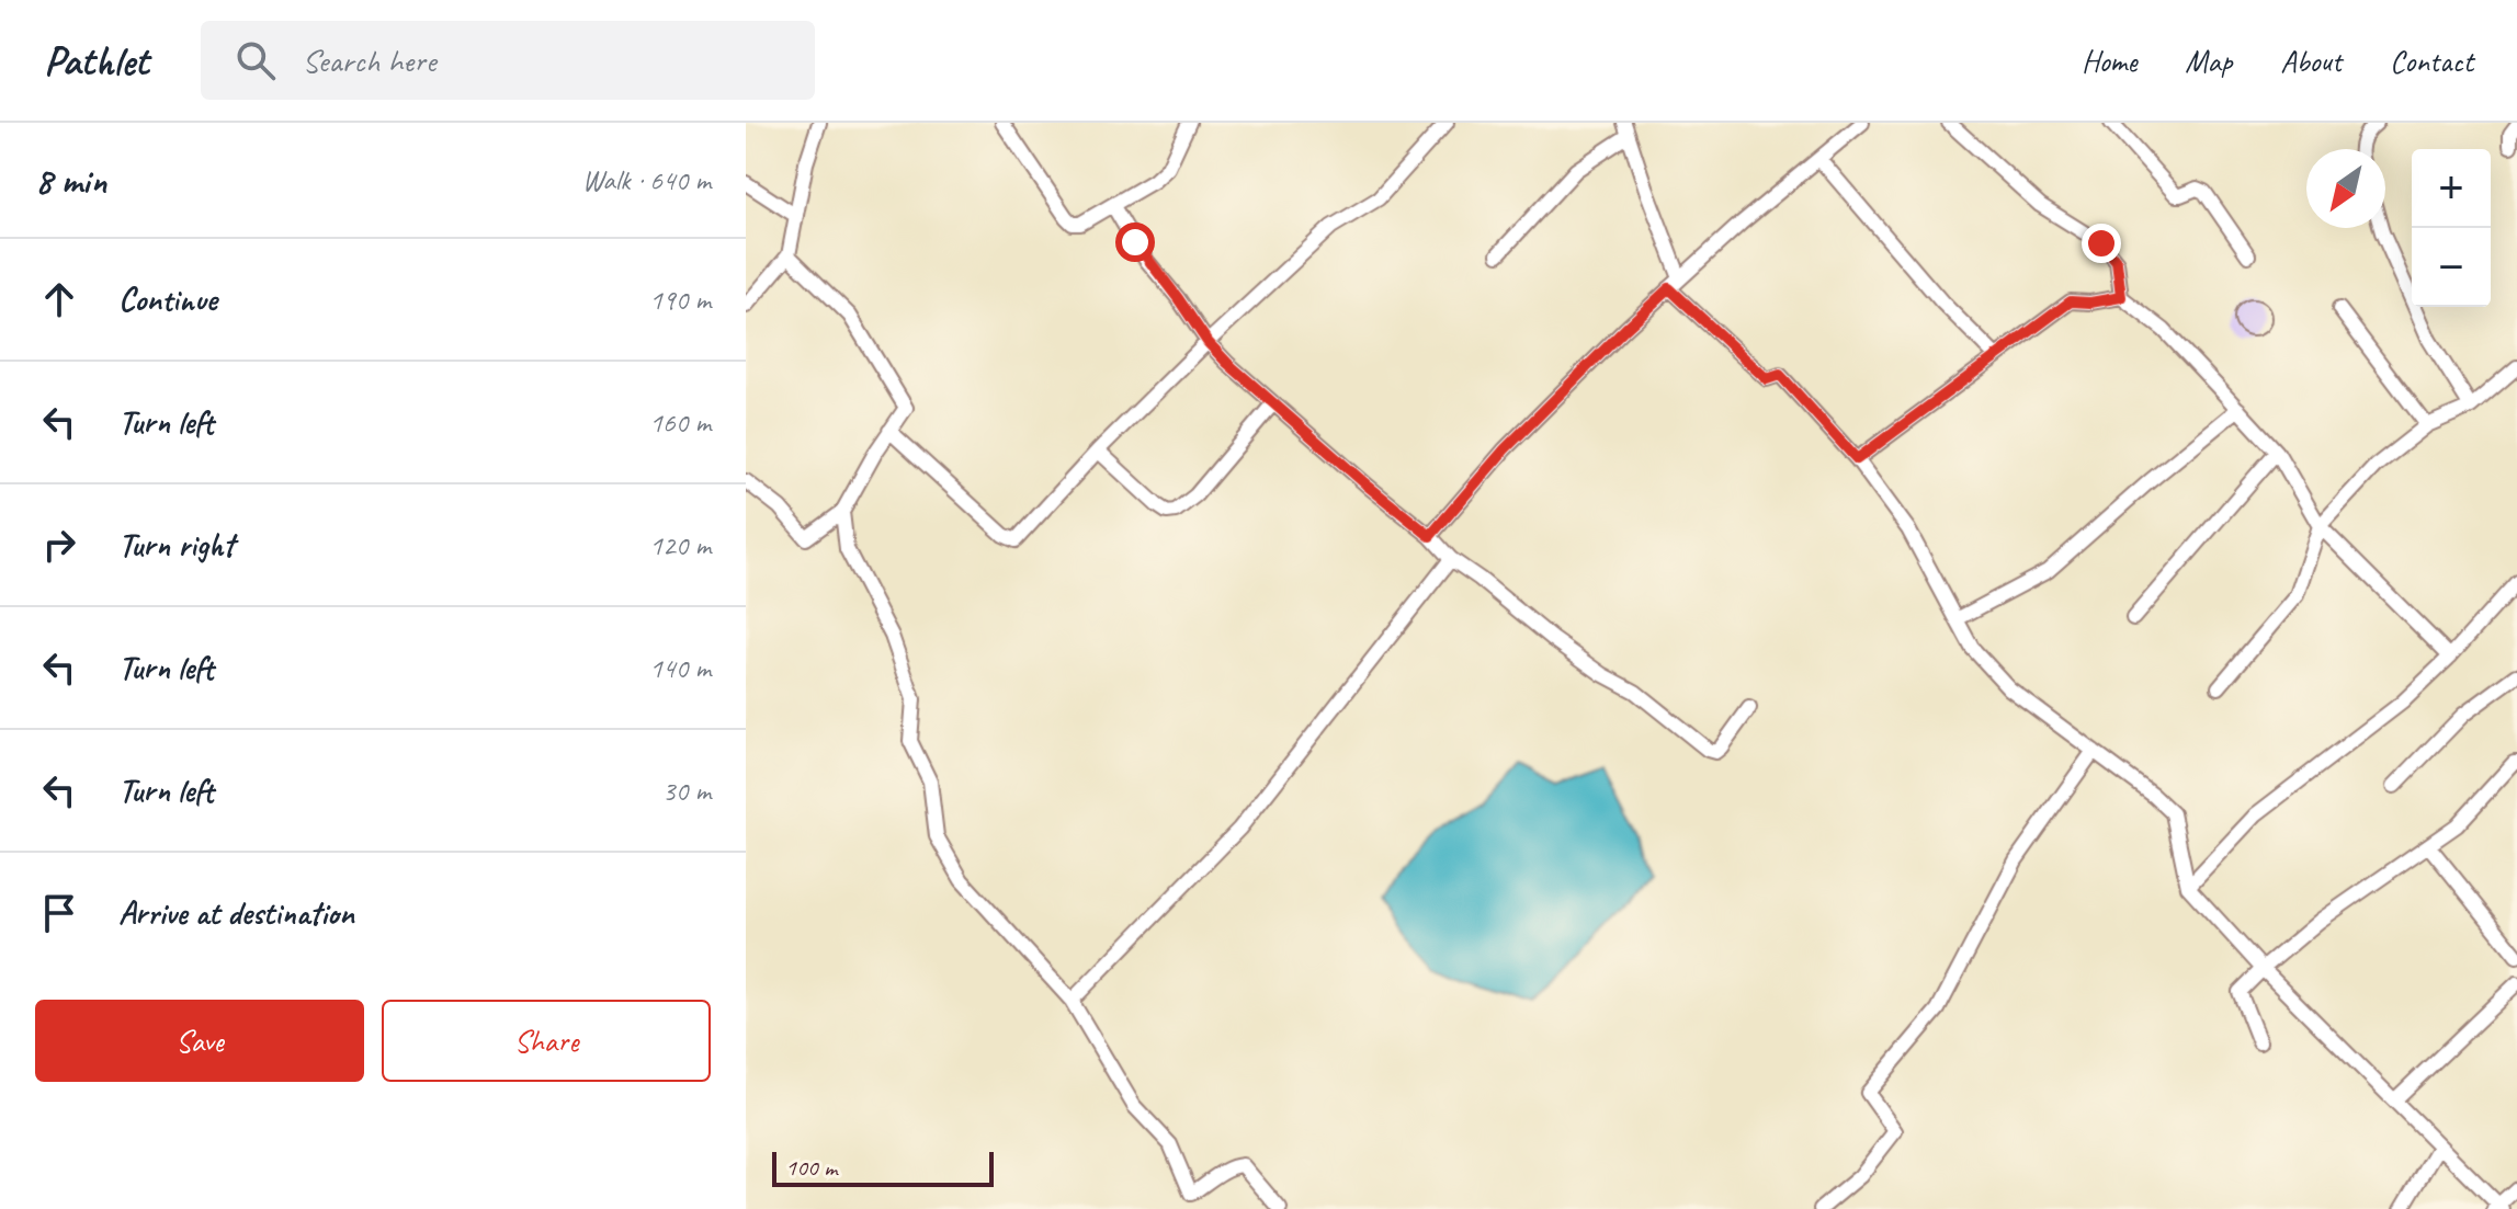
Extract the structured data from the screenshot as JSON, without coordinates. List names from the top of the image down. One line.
{"scale_bar":"100 m","north":"bottom left","page":{"header":"Pathlet","search":"Search here","nav":["Home","Map","About","Contact"],"heading":["8 min","Walk · 640 m"],"map_buttons":["+","−"],"list":[["Continue","190 m"],["Turn left","160 m"],["Turn right","120 m"],["Turn left","140 m"],["Turn left","30 m"],"Arrive at destination"],"buttons":["Save","Share"],"scale":"100 m"}}
